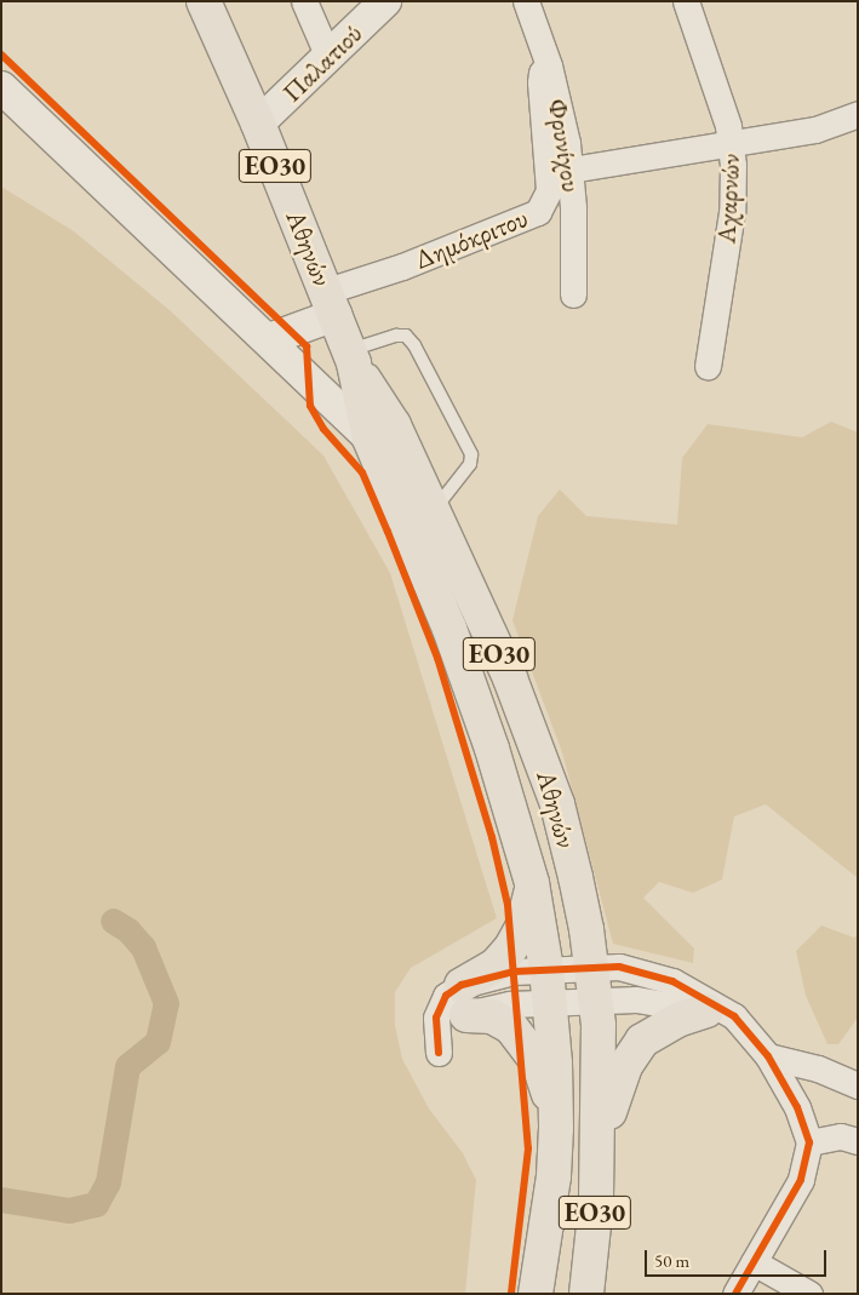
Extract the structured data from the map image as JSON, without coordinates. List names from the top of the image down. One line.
{"streets":{"main road":["ΕΟ30","Αθηνών"],"street":["Παλατιού","Φρυνίχου","Αχαρνών","Δημόκριτου"]},"crossings":[["Παλατιού","Αθηνών"],["Φρυνίχου","Δημόκριτου"],["Δημόκριτου","Αθηνών"]],"scale_bar":"50 m"}
